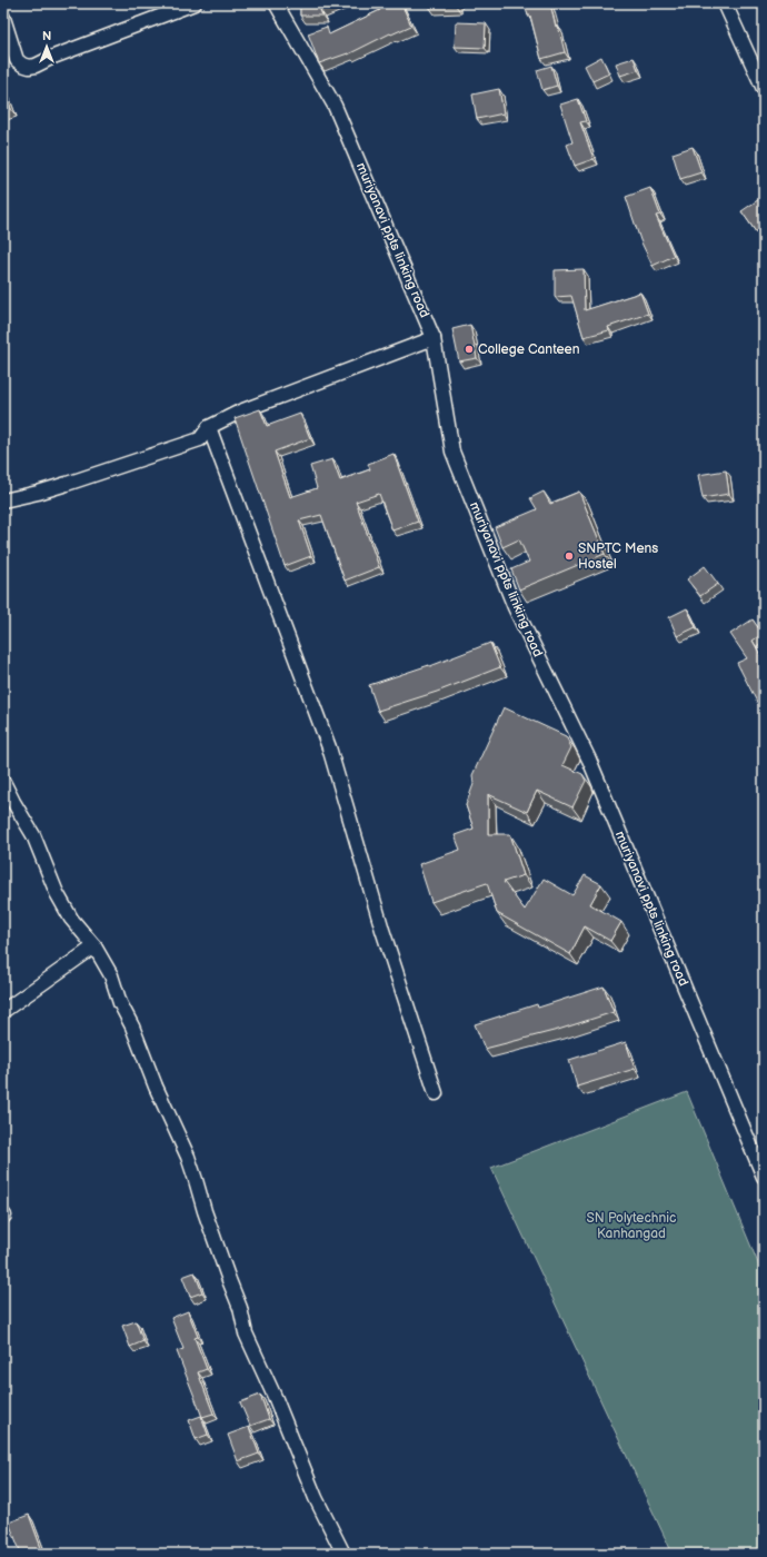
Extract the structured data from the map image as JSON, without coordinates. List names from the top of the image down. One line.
{"streets":{"street":["muriyanavi ppts linking road"]},"parks":["SN Polytechnic Kanhangad"],"places":["College Canteen","SNPTC Mens Hostel"],"north":"top"}
